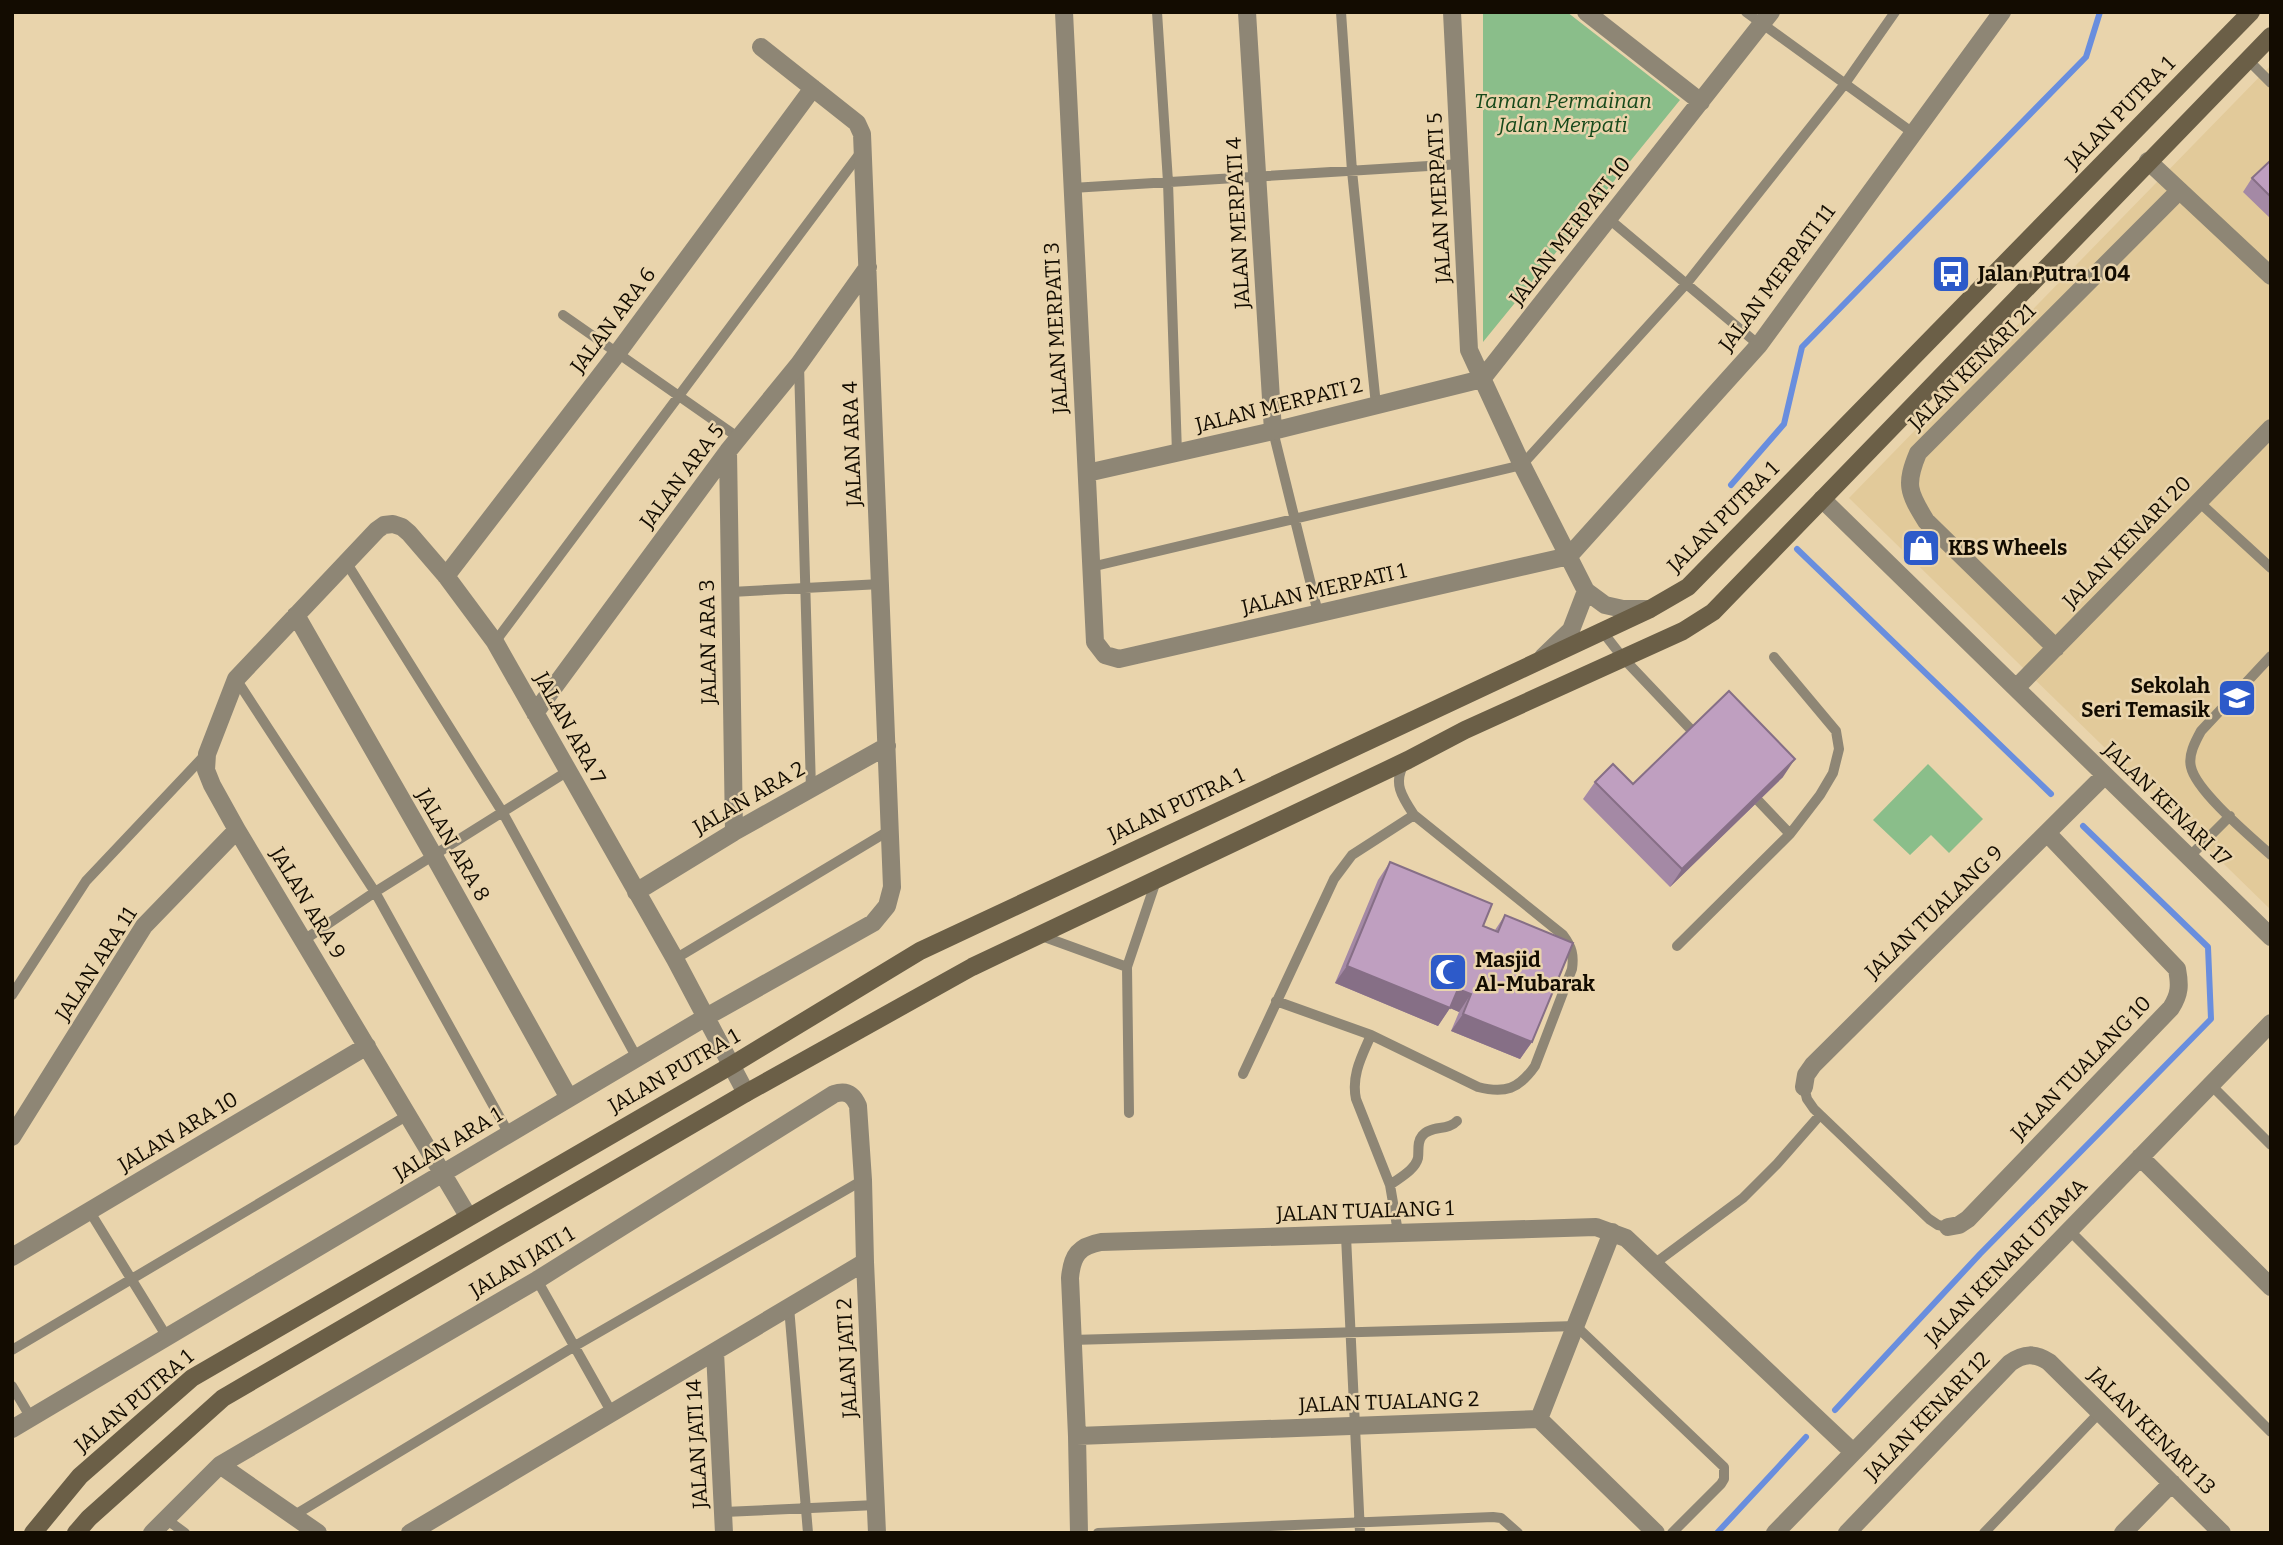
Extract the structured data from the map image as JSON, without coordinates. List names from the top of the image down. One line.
{"streets":{"main road":["JALAN PUTRA 1"],"street":["JALAN MERPATI 5","JALAN MERPATI 4","JALAN MERPATI 10","JALAN MERPATI 11","JALAN ARA 6","JALAN MERPATI 3","JALAN KENARI 21","JALAN MERPATI 2","JALAN ARA 4","JALAN ARA 5","JALAN KENARI 20","JALAN MERPATI 1","JALAN ARA 3","JALAN ARA 7","JALAN ARA 2","JALAN KENARI 17","JALAN ARA 8","JALAN ARA 9","JALAN TUALANG 9","JALAN ARA 11","JALAN TUALANG 10","JALAN ARA 10","JALAN ARA 1","JALAN TUALANG 1","JALAN JATI 1","JALAN KENARI UTAMA","JALAN JATI 2","JALAN TUALANG 2","JALAN KENARI 12","JALAN KENARI 13","JALAN JATI 14"]},"crossings":[["JALAN PUTRA 1","JALAN ARA 7"],["JALAN PUTRA 1","JALAN ARA 9"],["JALAN MERPATI 5","JALAN MERPATI 10"],["JALAN MERPATI 5","JALAN MERPATI 11"],["JALAN MERPATI 5","JALAN MERPATI 2"],["JALAN MERPATI 5","JALAN MERPATI 1"],["JALAN MERPATI 4","JALAN MERPATI 2"],["JALAN MERPATI 10","JALAN MERPATI 2"],["JALAN MERPATI 11","JALAN MERPATI 1"],["JALAN ARA 6","JALAN ARA 4"],["JALAN ARA 6","JALAN ARA 7"],["JALAN MERPATI 3","JALAN MERPATI 2"],["JALAN MERPATI 3","JALAN MERPATI 1"],["JALAN KENARI 21","JALAN KENARI 20"],["JALAN ARA 4","JALAN ARA 5"],["JALAN ARA 4","JALAN ARA 2"],["JALAN ARA 4","JALAN ARA 1"],["JALAN ARA 5","JALAN ARA 3"],["JALAN ARA 5","JALAN ARA 7"],["JALAN KENARI 20","JALAN KENARI 17"],["JALAN ARA 3","JALAN ARA 2"],["JALAN ARA 7","JALAN ARA 2"],["JALAN ARA 7","JALAN ARA 8"],["JALAN ARA 7","JALAN ARA 1"],["JALAN KENARI 17","JALAN TUALANG 9"],["JALAN ARA 8","JALAN ARA 1"],["JALAN ARA 9","JALAN ARA 11"],["JALAN ARA 9","JALAN ARA 10"],["JALAN ARA 9","JALAN ARA 1"],["JALAN TUALANG 9","JALAN TUALANG 10"],["JALAN TUALANG 1","JALAN KENARI UTAMA"],["JALAN TUALANG 1","JALAN TUALANG 2"],["JALAN JATI 1","JALAN JATI 2"],["JALAN KENARI 12","JALAN KENARI 13"]],"parks":["Taman Permainan Jalan Merpati"],"places":{"bus stop":["Jalan Putra 1 04"],"shop":["KBS Wheels"],"school or university":["Sekolah Seri Temasik"],"mosque":["Masjid Al-Mubarak"]}}
